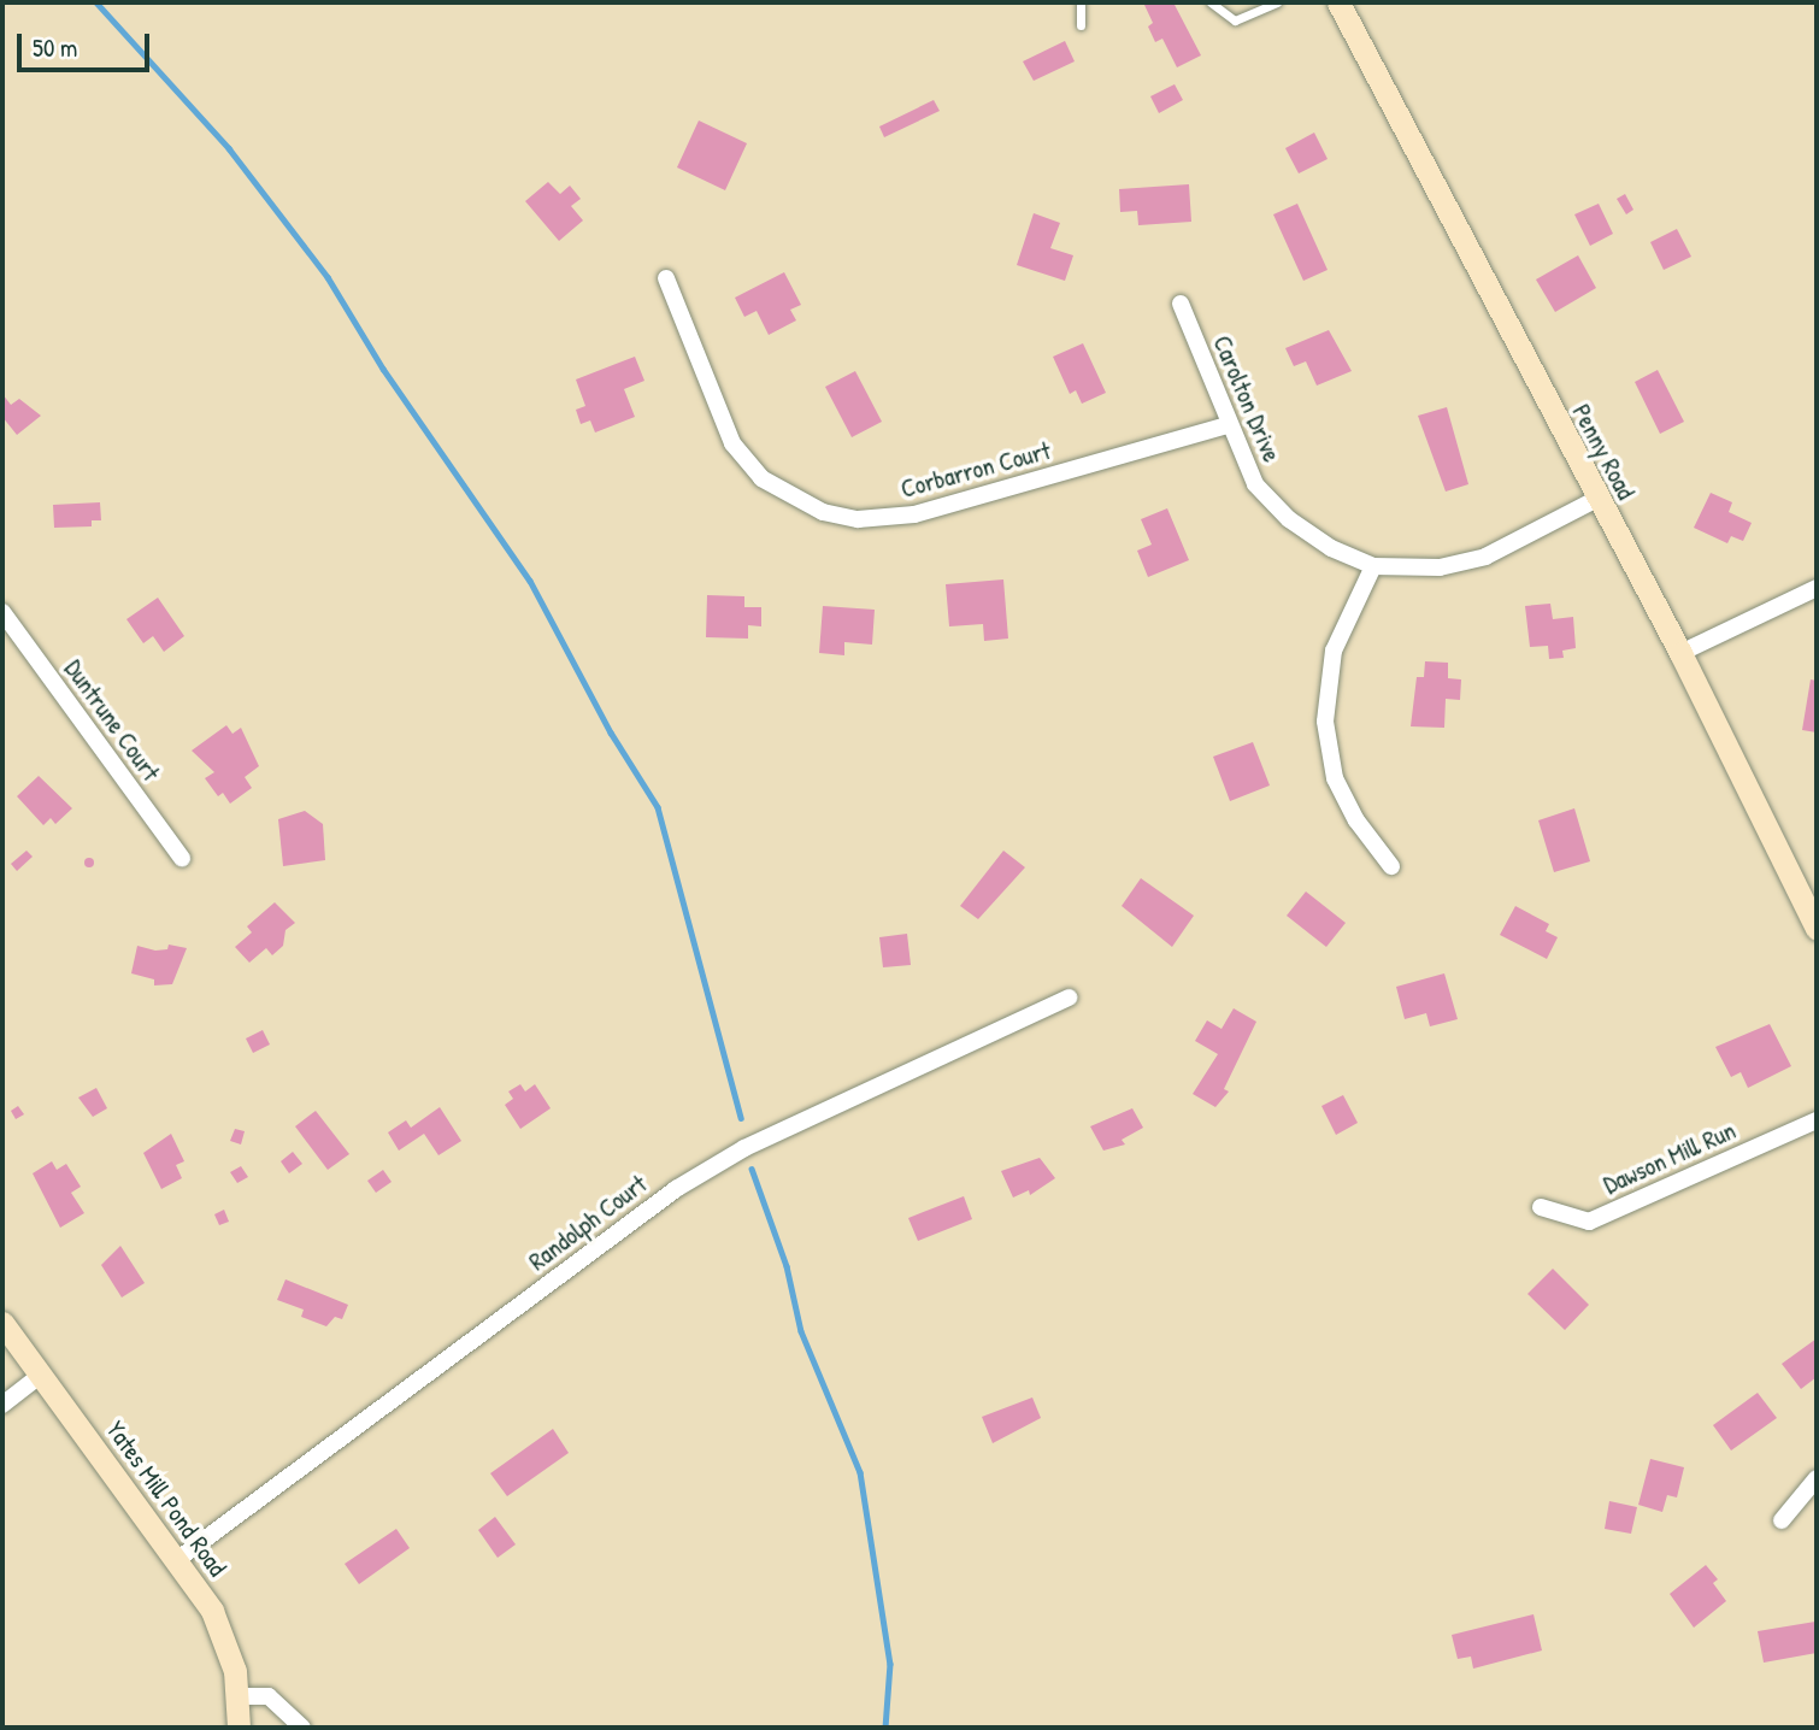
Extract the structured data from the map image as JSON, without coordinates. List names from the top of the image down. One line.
{"streets":{"street":["Carolton Drive","Penny Road","Corbarron Court","Duntrune Court","Dawson Mill Run","Randolph Court","Yates Mill Pond Road"]},"crossings":[["Carolton Drive","Penny Road"],["Carolton Drive","Corbarron Court"],["Randolph Court","Yates Mill Pond Road"]],"scale_bar":"50 m"}
